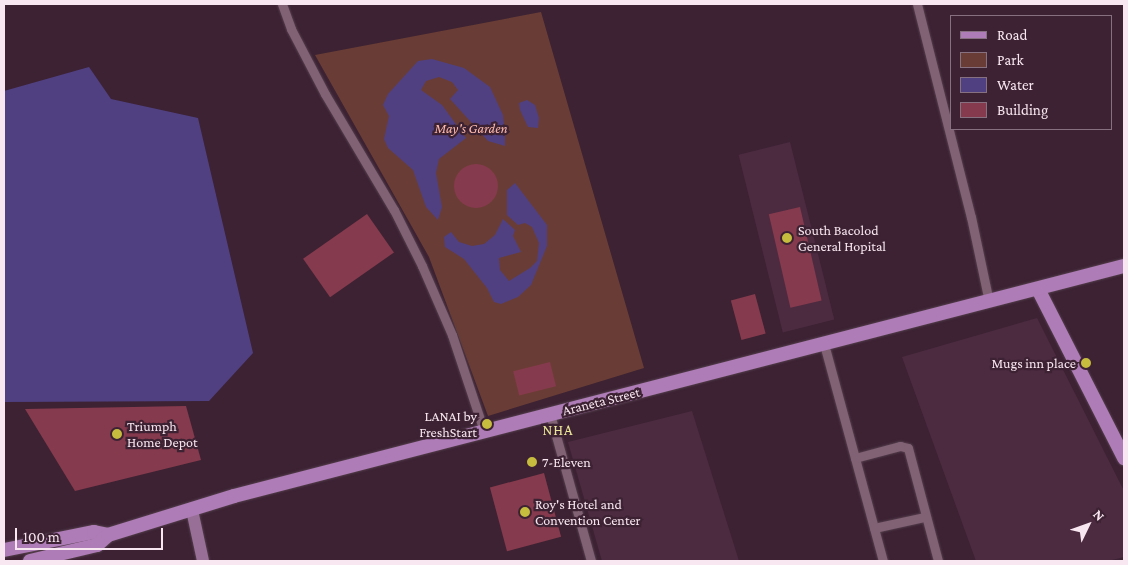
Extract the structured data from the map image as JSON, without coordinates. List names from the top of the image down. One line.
{"streets":{"main road":["Araneta Street"]},"districts":["NHA"],"parks":["May's Garden"],"places":["South Bacolod General Hopital","Mugs inn place","LANAI by FreshStart","Triumph Home Depot","7-Eleven","Roy's Hotel and Convention Center"],"legend":["Road","Park","Water","Building"],"scale_bar":"100 m","north":"top right"}
